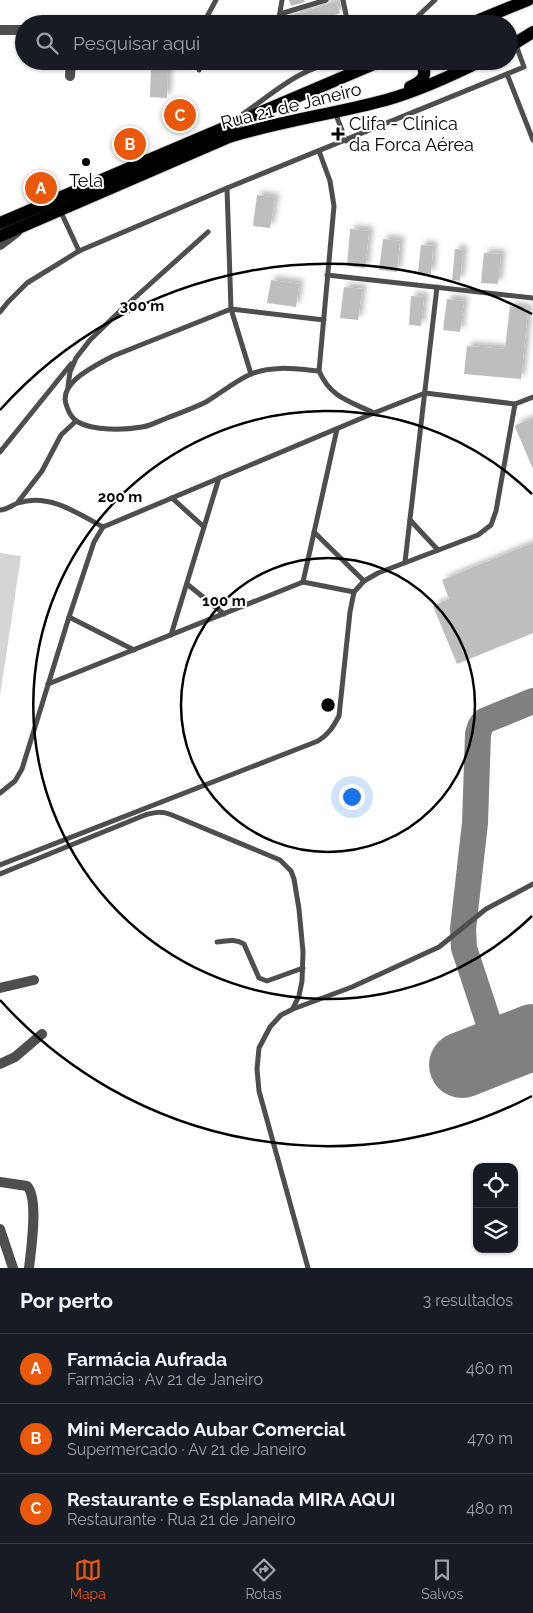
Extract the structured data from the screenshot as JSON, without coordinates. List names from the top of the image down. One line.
{"streets":{"main road":["Rua 21 de Janeiro"]},"places":{"health":["Clifa - Clínica da Forca Aérea"],"other":["Tela"]},"page":{"search":"Pesquisar aqui","pins":["C","B","A"],"heading":["Por perto","3 resultados"],"list":[{"mark":"A","name":"Farmácia Aufrada","note":"Farmácia · Av 21 de Janeiro","value":"460 m"},{"mark":"B","name":"Mini Mercado Aubar Comercial","note":"Supermercado · Av 21 de Janeiro","value":"470 m"},{"mark":"C","name":"Restaurante e Esplanada MIRA AQUI","note":"Restaurante · Rua 21 de Janeiro","value":"480 m"}],"nav":["Mapa","Rotas","Salvos"]},"rings":["300 m","200 m","100 m"]}
